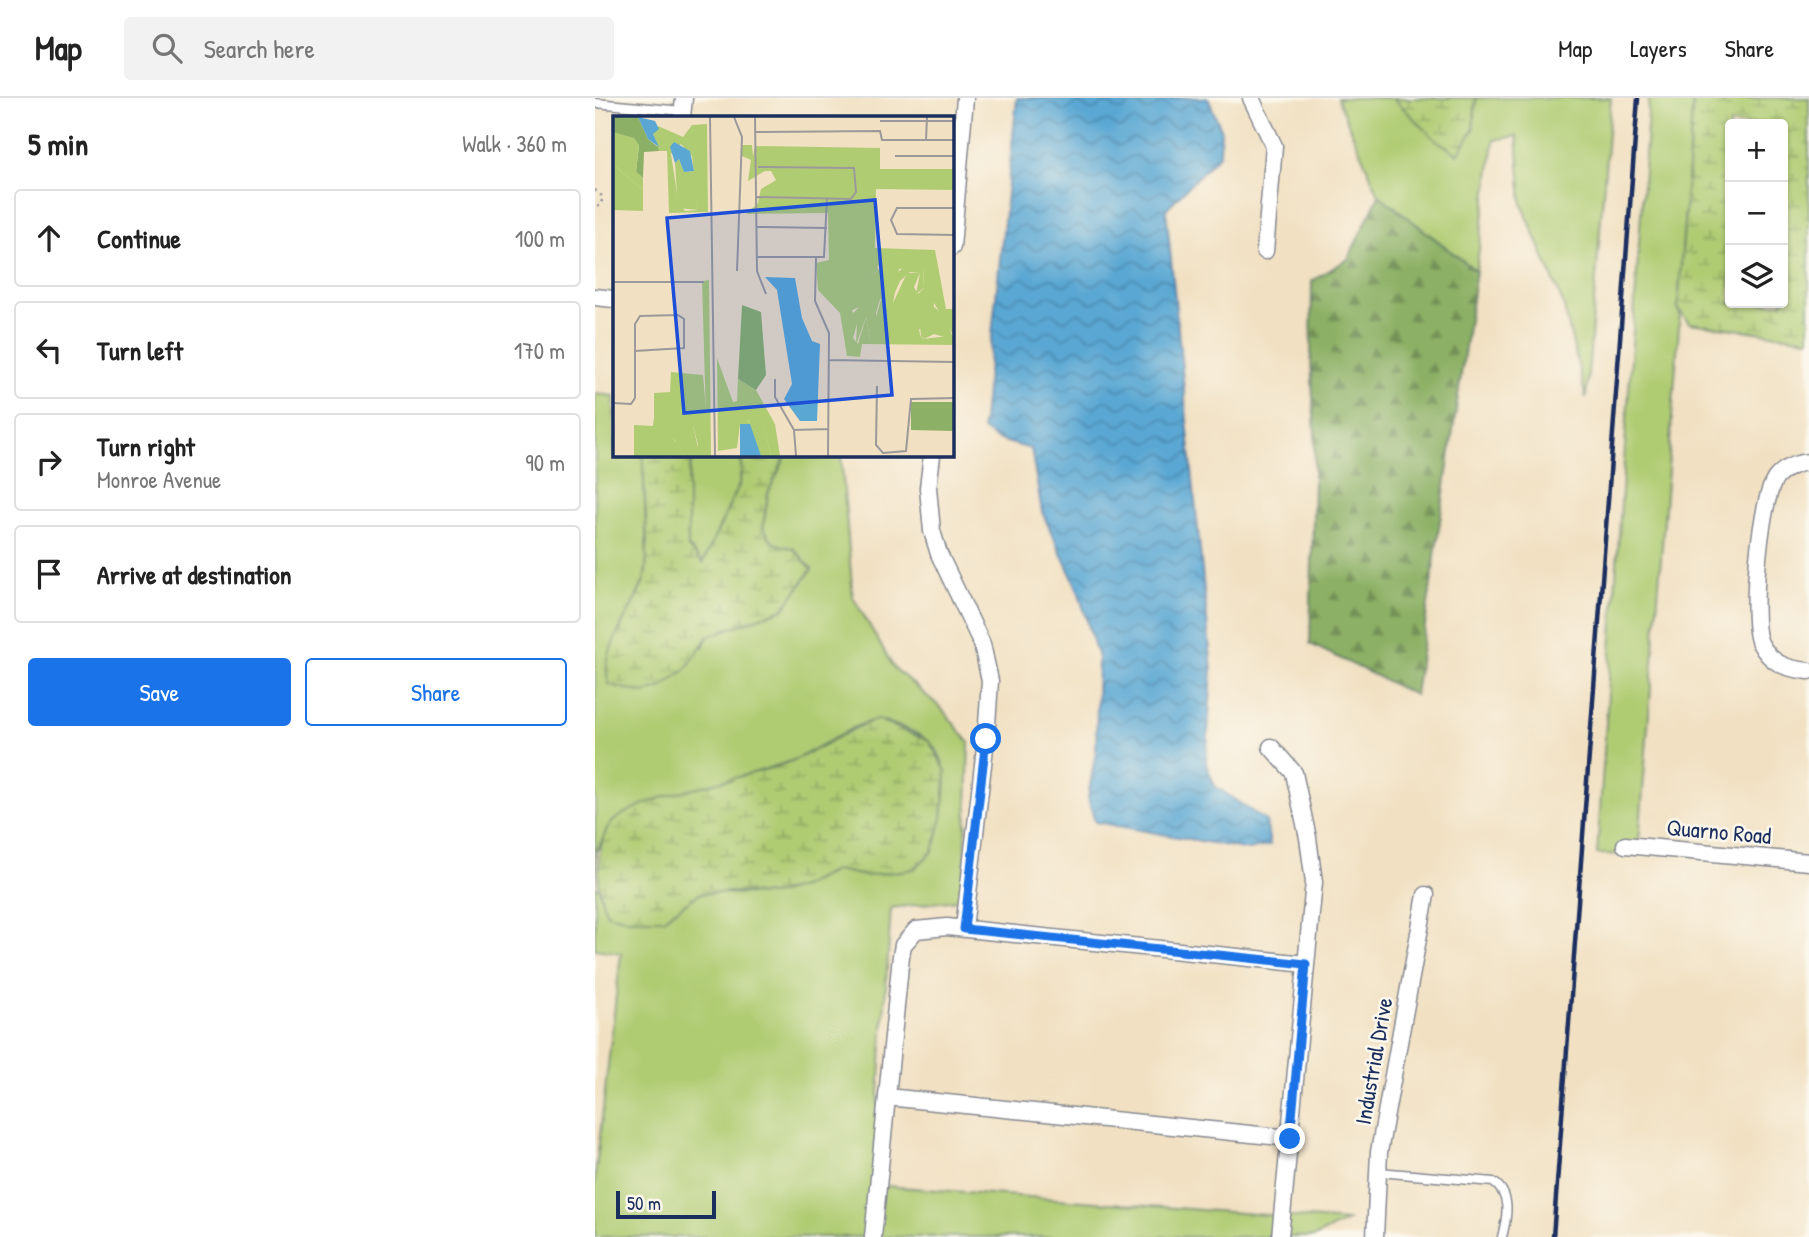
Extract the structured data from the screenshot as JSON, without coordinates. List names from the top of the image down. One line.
{"streets":{"street":["Quarno Road","Industrial Drive"]},"scale_bar":"50 m","page":{"header":"Map","search":"Search here","nav":["Map","Layers","Share"],"heading":["5 min","Walk · 360 m"],"map_buttons":["+","−"],"list":[["Continue","100 m"],["Turn left","170 m"],["Turn right","Monroe Avenue","90 m"],"Arrive at destination"],"buttons":["Save","Share"],"scale":"50 m"}}
